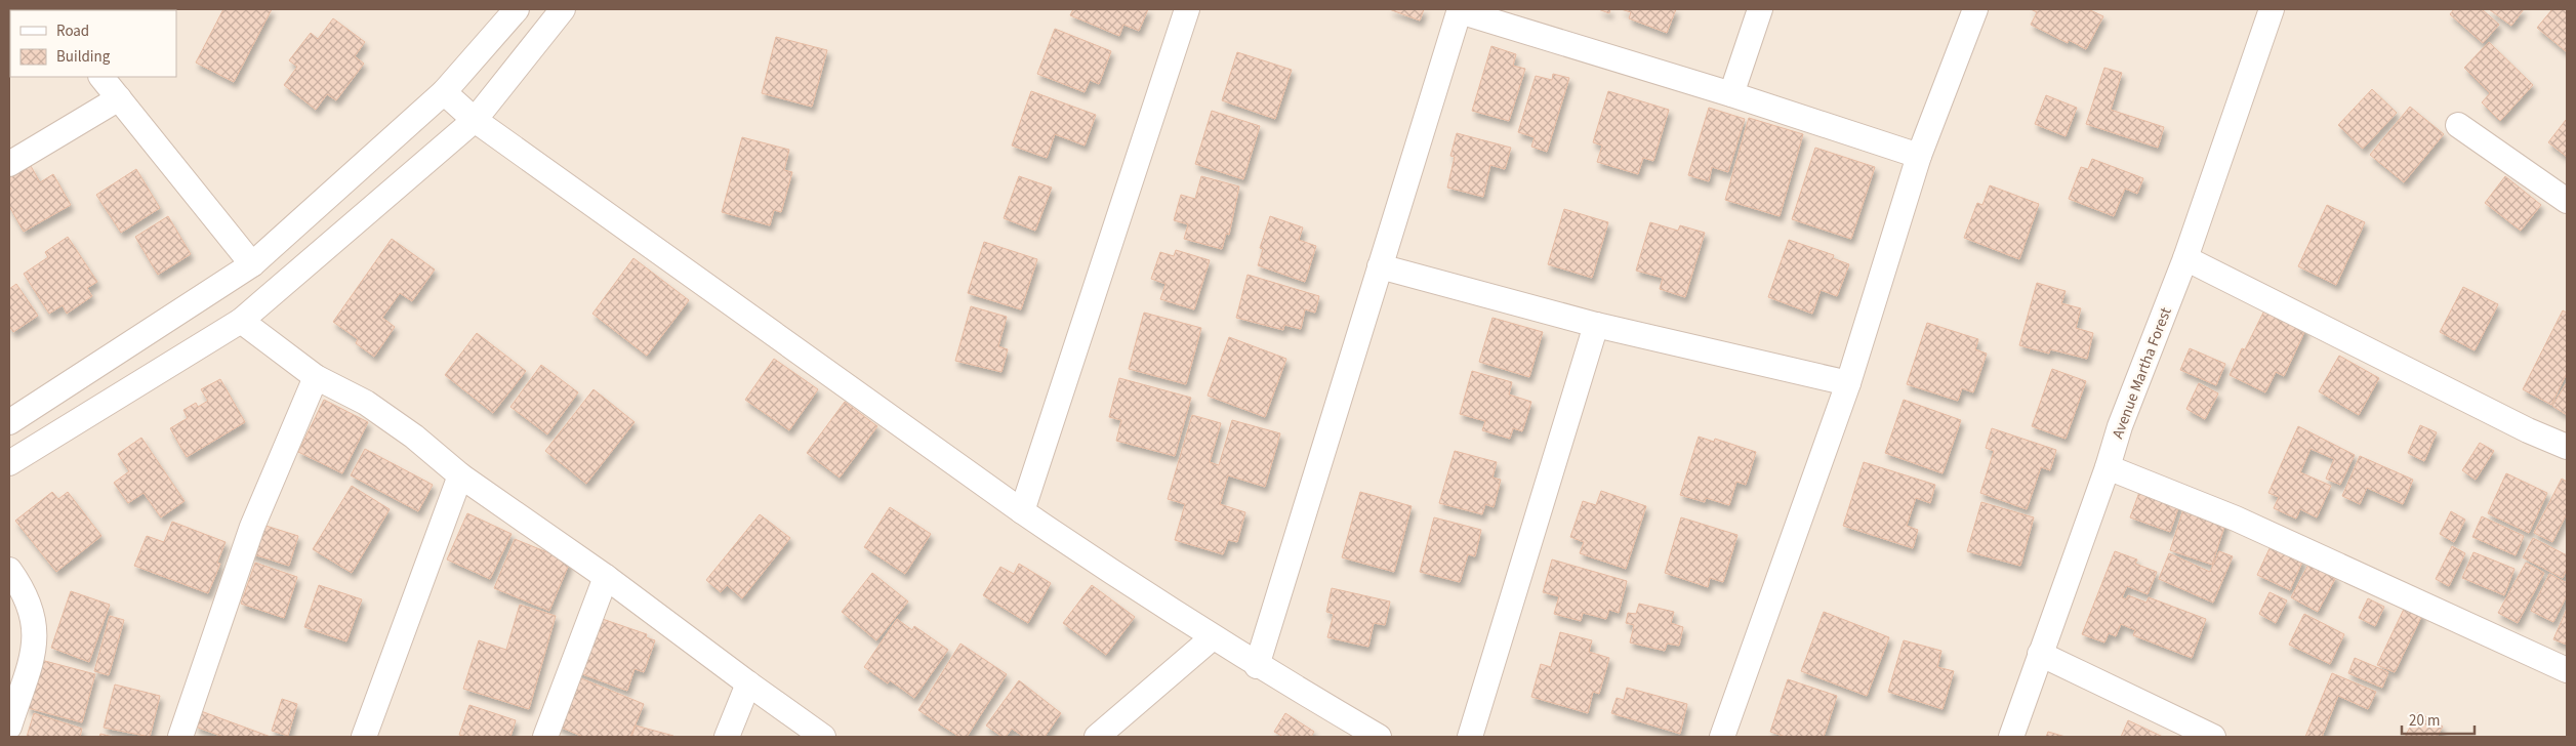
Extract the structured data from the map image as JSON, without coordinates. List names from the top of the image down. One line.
{"streets":{"street":["Avenue Martha Forest"]},"legend":["Road","Building"],"scale_bar":"20 m"}
